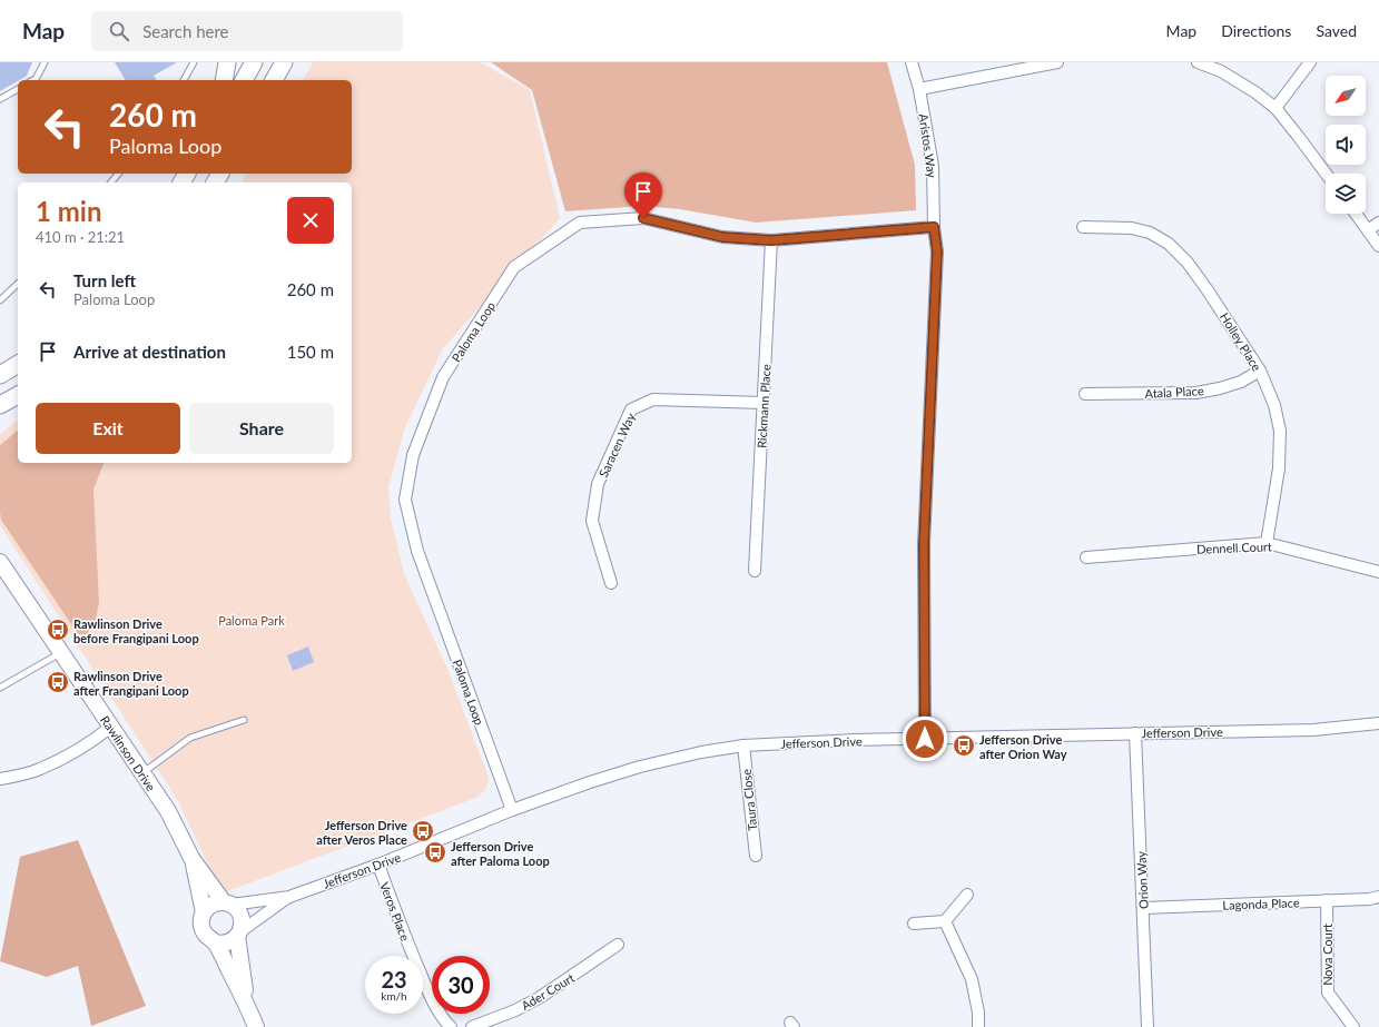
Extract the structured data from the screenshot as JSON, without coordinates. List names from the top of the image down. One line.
{"streets":{"street":["Aristos Way","Paloma Loop","Holley Place","Atala Place","Rickmann Place","Saracen Way","Dennell Court","Jefferson Drive","Rawlinson Drive","Taura Close","Orion Way","Lagonda Place","Veros Place","Nova Court","Ader Court"]},"crossings":[["Aristos Way","Paloma Loop"],["Aristos Way","Jefferson Drive"],["Paloma Loop","Rickmann Place"],["Paloma Loop","Jefferson Drive"],["Holley Place","Atala Place"],["Holley Place","Dennell Court"],["Rickmann Place","Saracen Way"],["Jefferson Drive","Rawlinson Drive"],["Jefferson Drive","Taura Close"],["Jefferson Drive","Orion Way"],["Jefferson Drive","Veros Place"],["Orion Way","Lagonda Place"],["Lagonda Place","Nova Court"]],"parks":["Paloma Park"],"places":{"bus stop":["Rawlinson Drive before Frangipani Loop","Rawlinson Drive after Frangipani Loop","Jefferson Drive after Orion Way","Jefferson Drive after Veros Place","Jefferson Drive after Paloma Loop"]},"north":"bottom left","page":{"header":"Map","search":"Search here","nav":["Map","Directions","Saved"],"turn":["260 m","Paloma Loop"],"heading":["1 min","410 m · 21:21"],"list":[{"name":"Turn left","note":"Paloma Loop","value":"260 m"},{"name":"Arrive at destination","value":"150 m"}],"buttons":["Exit","Share"],"speed":"23 km/h","limit":"30"}}
